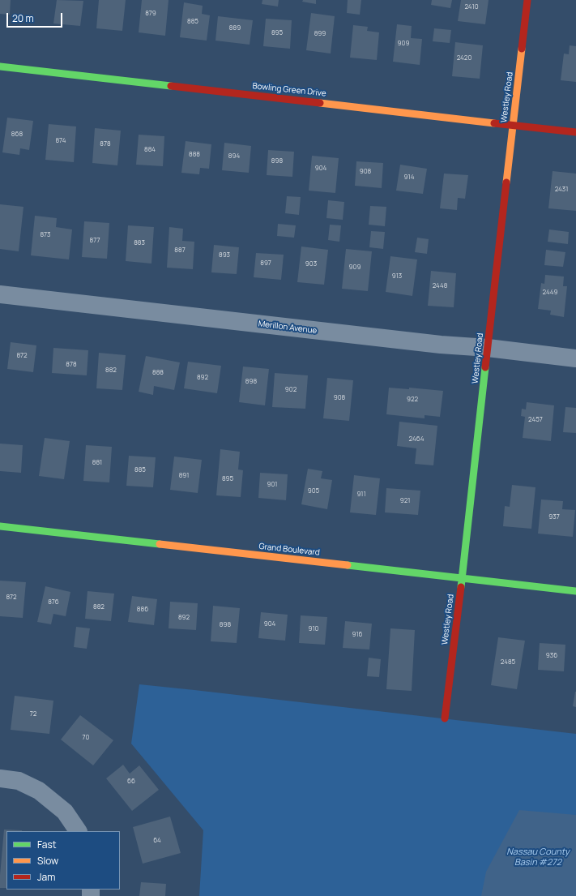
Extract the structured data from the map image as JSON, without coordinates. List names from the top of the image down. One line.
{"streets":{"street":["Bowling Green Drive","Westley Road","Merillon Avenue","Grand Boulevard"]},"crossings":[["Bowling Green Drive","Westley Road"],["Westley Road","Merillon Avenue"],["Westley Road","Grand Boulevard"]],"water":["Nassau County Basin #272"],"house_numbers":["2410","879","885","889","895","899","909","2420","868","874","878","884","888","894","898","904","908","914","2431","873","877","883","887","893","897","903","909","913","2448","2449","872","878","882","888","892","898","902","908","922","2457","2464","881","885","891","895","901","905","911","921","937","872","876","882","886","892","904","898","910","916","936","2485","72","70","66","64"],"legend":["Fast","Slow","Jam"],"scale_bar":"20 m"}
